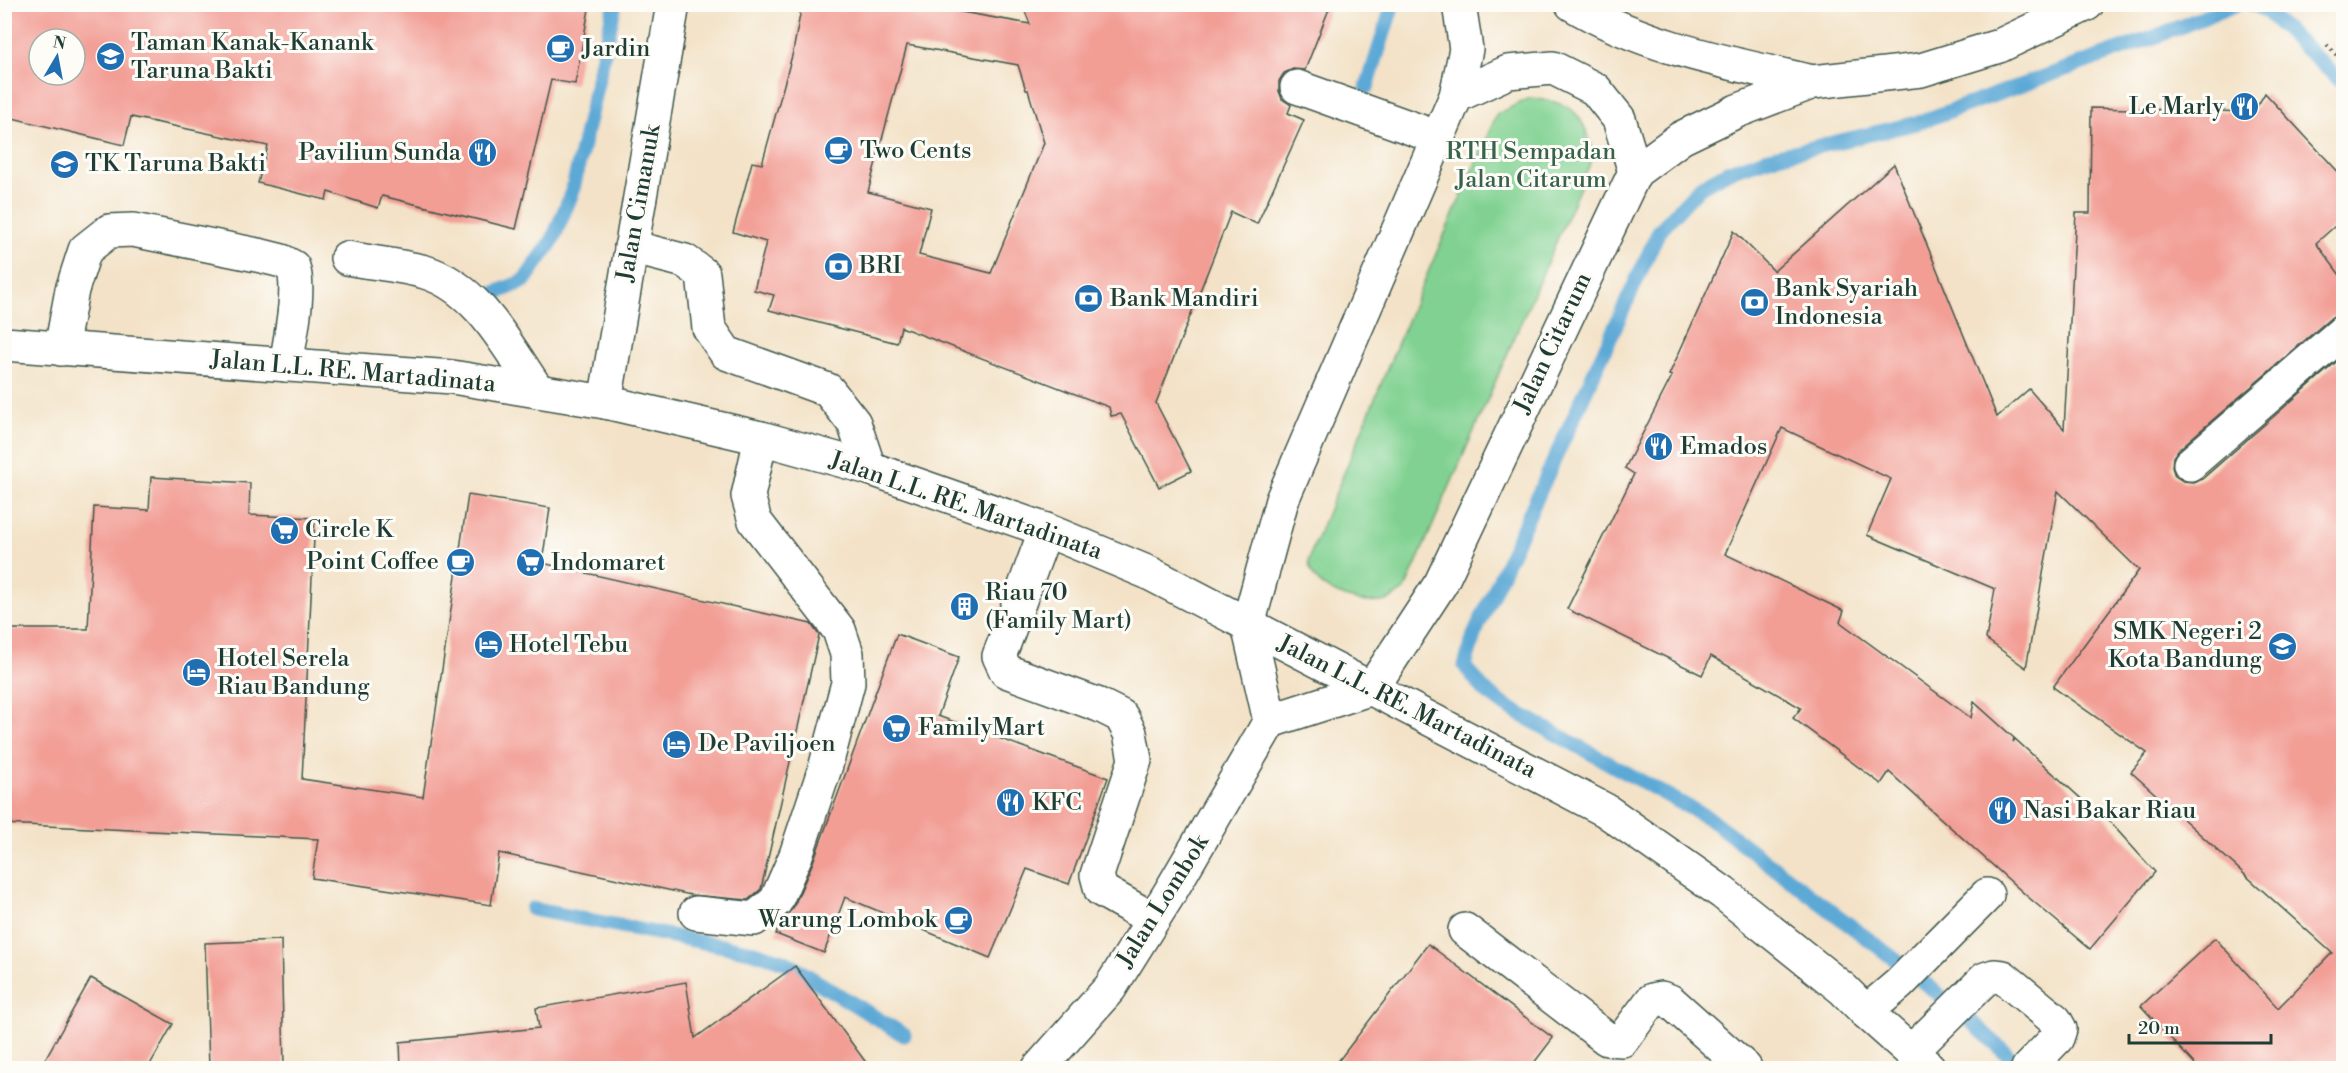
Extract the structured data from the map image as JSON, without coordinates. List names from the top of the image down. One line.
{"streets":{"street":["Jalan Cimanuk","Jalan Citarum","Jalan L.L. RE. Martadinata","Jalan Lombok"]},"crossings":[["Jalan Cimanuk","Jalan L.L. RE. Martadinata"],["Jalan Citarum","Jalan L.L. RE. Martadinata"]],"parks":["RTH Sempadan Jalan Citarum"],"places":{"cafe":["Jardin","Two Cents","Point Coffee","Warung Lombok"],"school or university":["Taman Kanak-Kanank Taruna Bakti","TK Taruna Bakti","SMK Negeri 2 Kota Bandung"],"restaurant":["Le Marly","Paviliun Sunda","Emados","KFC","Nasi Bakar Riau"],"bank":["BRI","Bank Mandiri","Bank Syariah Indonesia"],"supermarket":["Circle K","Indomaret","FamilyMart"],"building":["Riau 70 (Family Mart)"],"hotel":["Hotel Tebu","Hotel Serela Riau Bandung","De Paviljoen"]},"scale_bar":"20 m","north":"top"}
